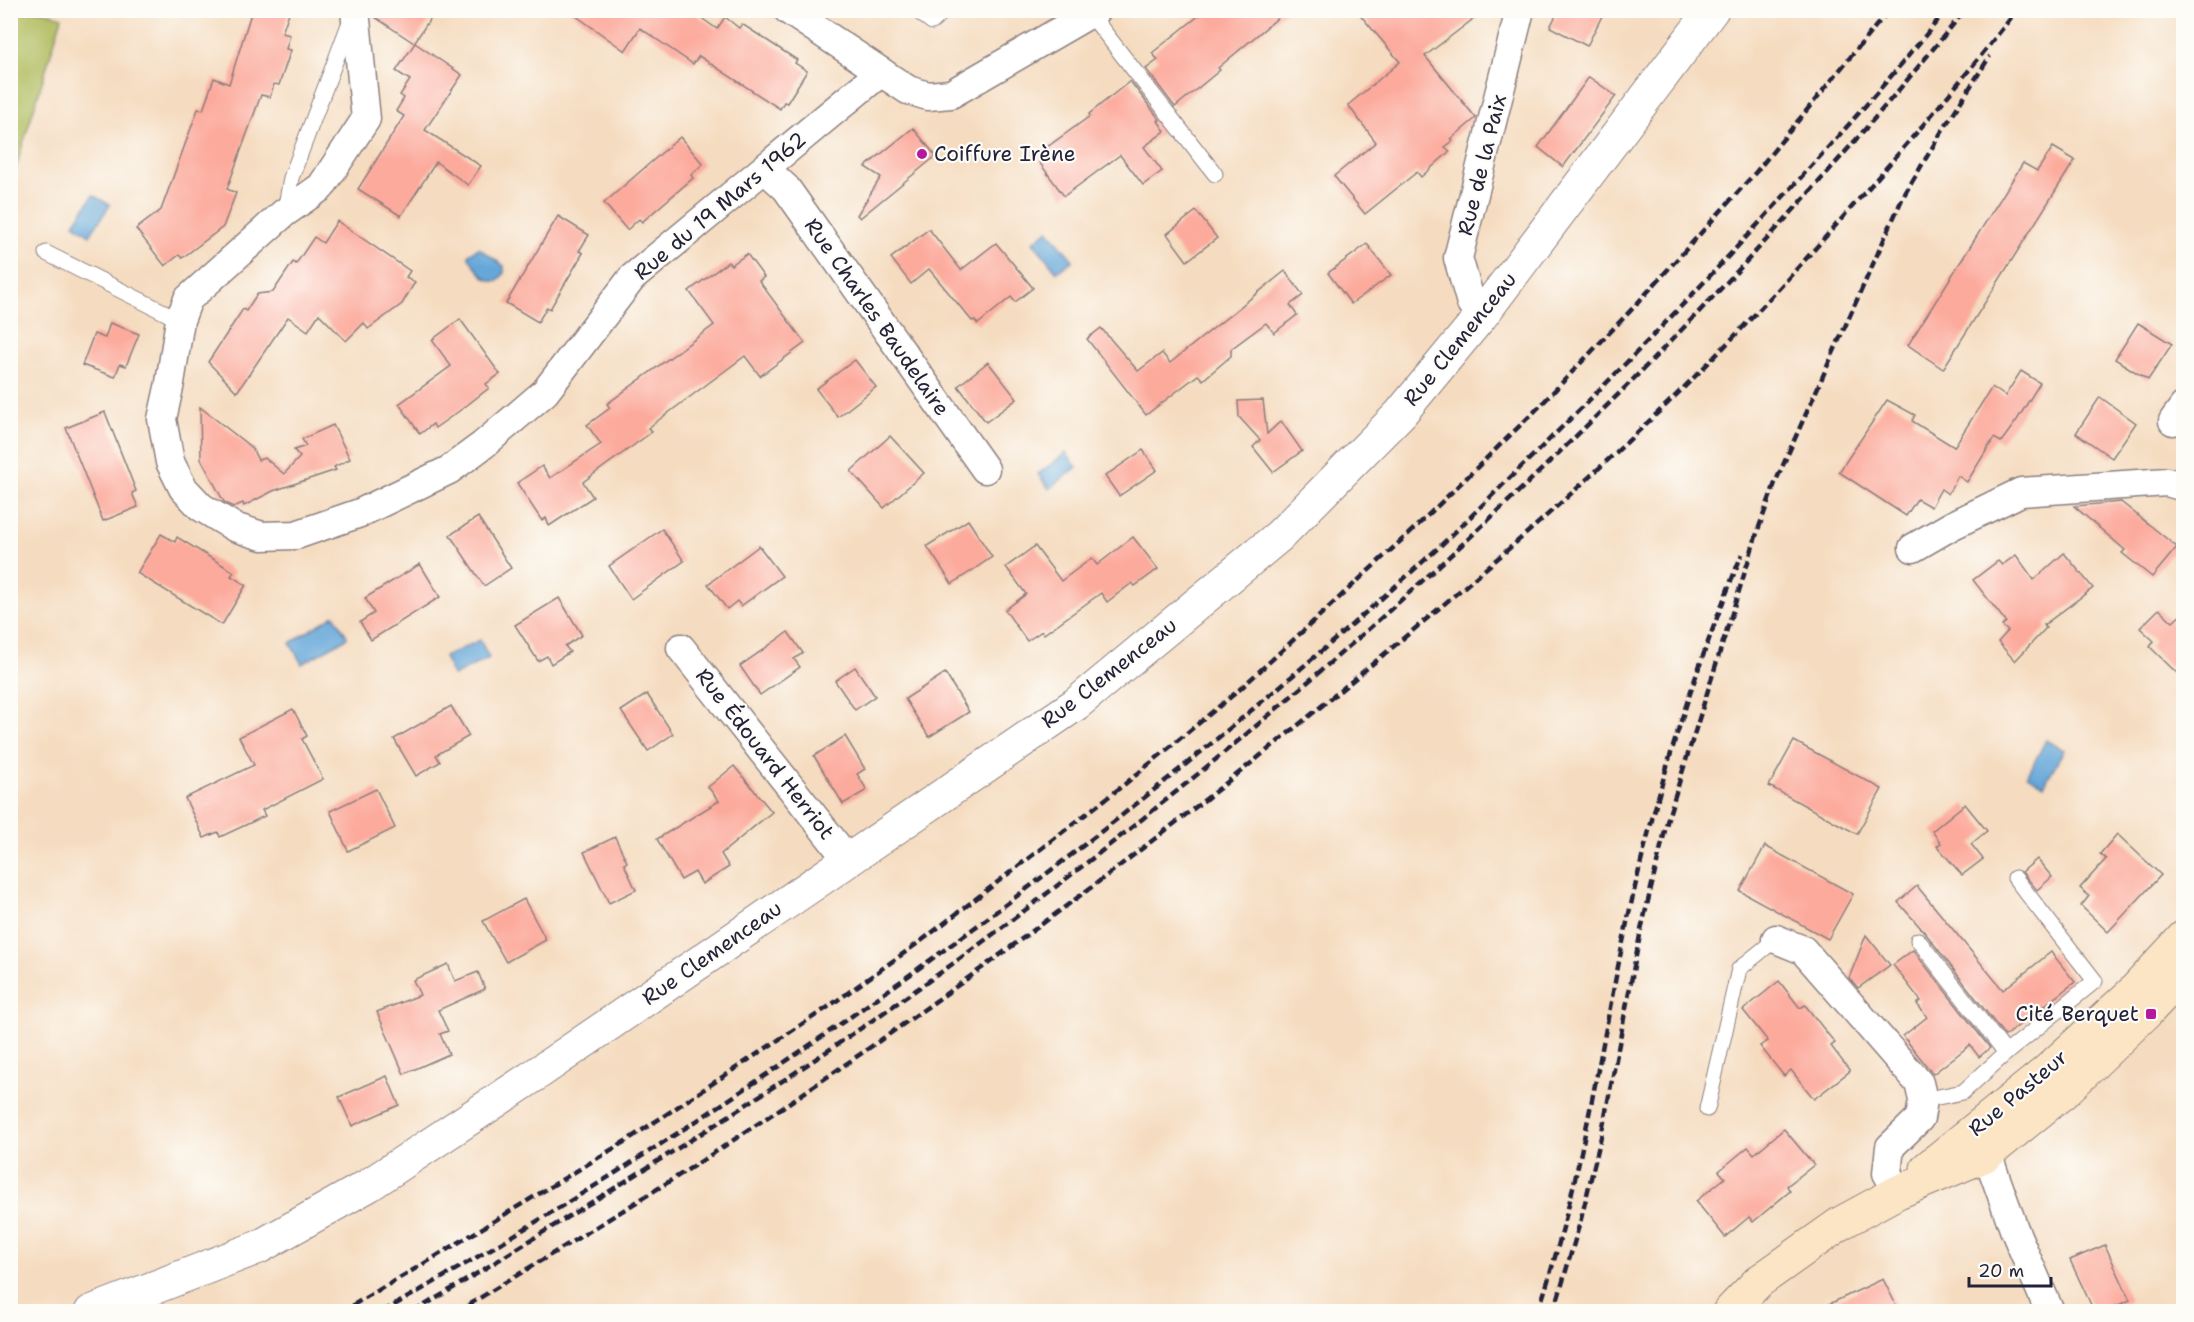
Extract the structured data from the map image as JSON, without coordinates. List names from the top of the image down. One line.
{"streets":{"main road":["Rue Pasteur"],"street":["Rue de la Paix","Rue du 19 Mars 1962","Rue Charles Baudelaire","Rue Clemenceau","Rue Édouard Herriot"]},"crossings":[["Rue de la Paix","Rue Clemenceau"],["Rue du 19 Mars 1962","Rue Charles Baudelaire"],["Rue Clemenceau","Rue Édouard Herriot"]],"places":{"other":["Coiffure Irène"],"transit":["Cité Berquet"]},"scale_bar":"20 m"}
